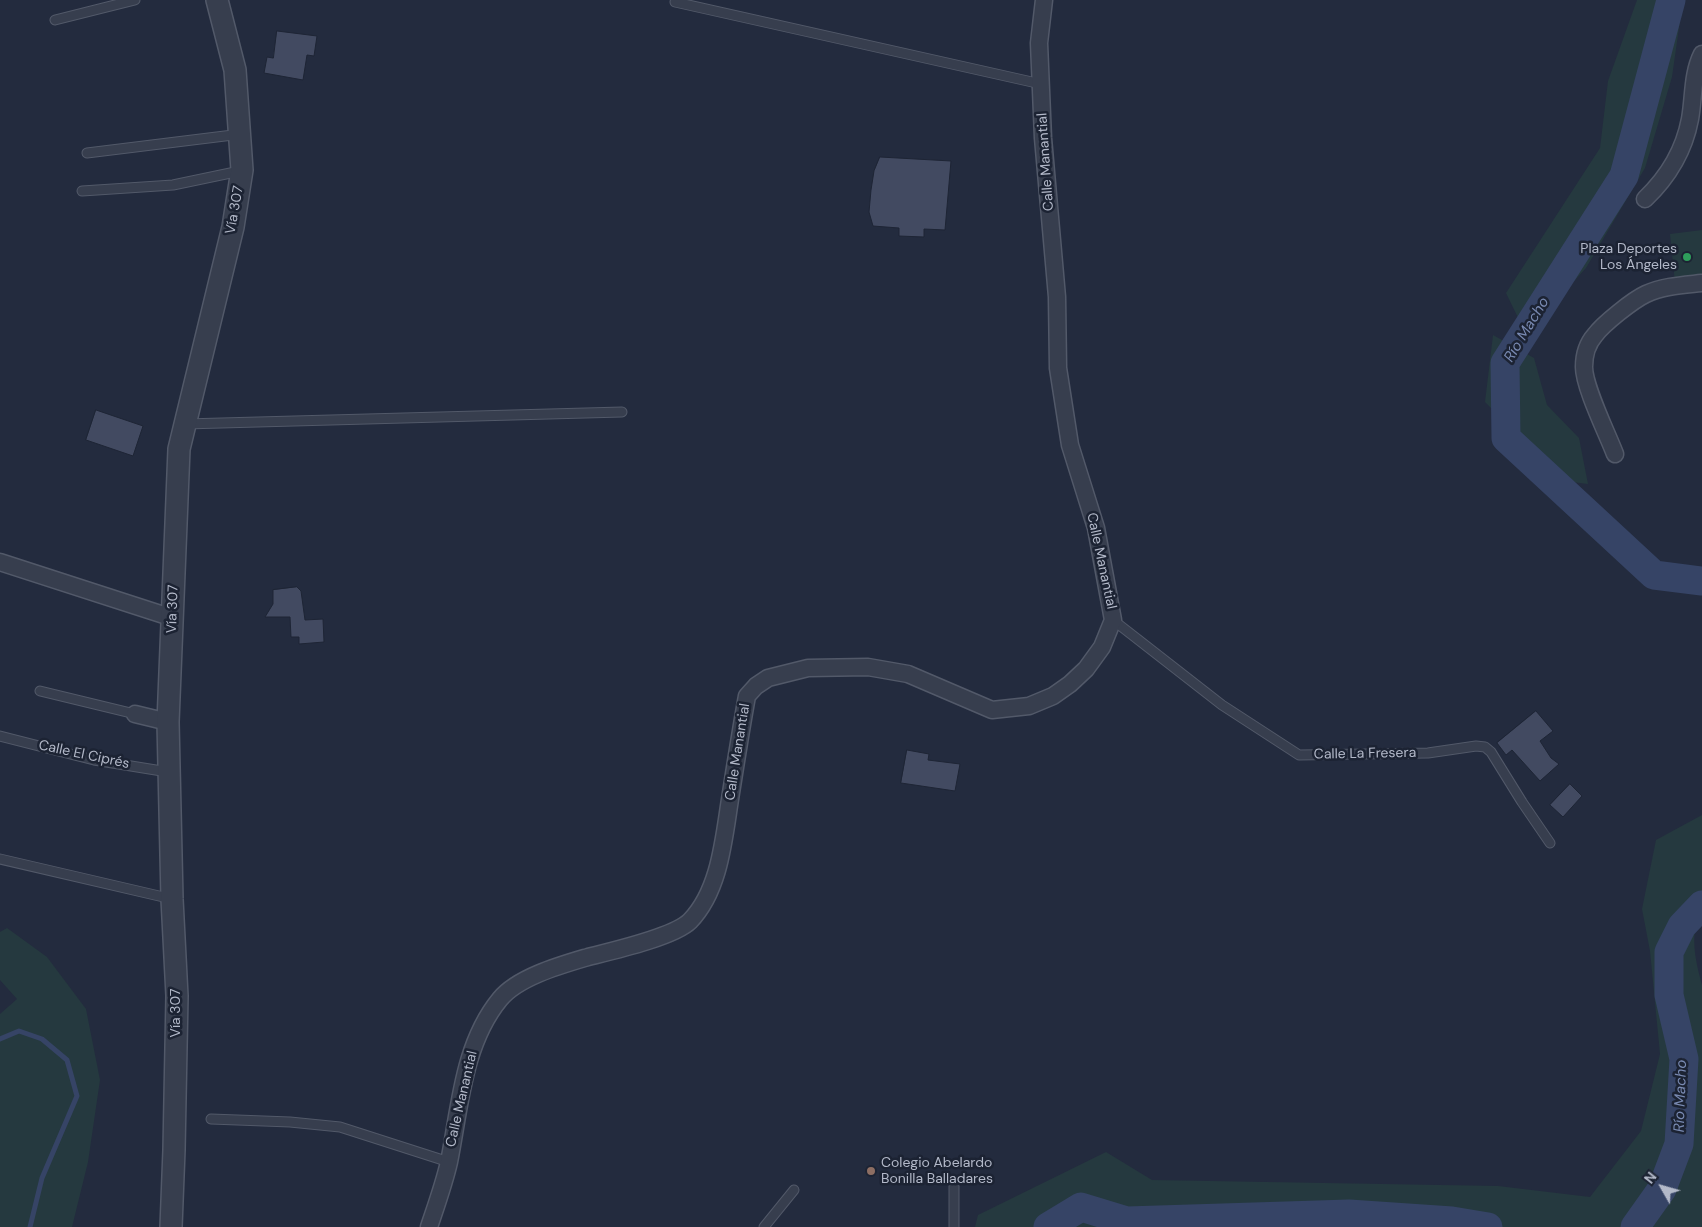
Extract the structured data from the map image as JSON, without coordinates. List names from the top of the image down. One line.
{"streets":{"street":["Calle Manantial","Vía 307"],"lane":["Calle La Fresera","Calle El Ciprés"]},"crossings":[["Calle Manantial","Calle La Fresera"],["Vía 307","Calle El Ciprés"]],"water":["Río Macho"],"places":["Plaza Deportes Los Ángeles","Colegio Abelardo Bonilla Balladares"],"north":"top left"}
